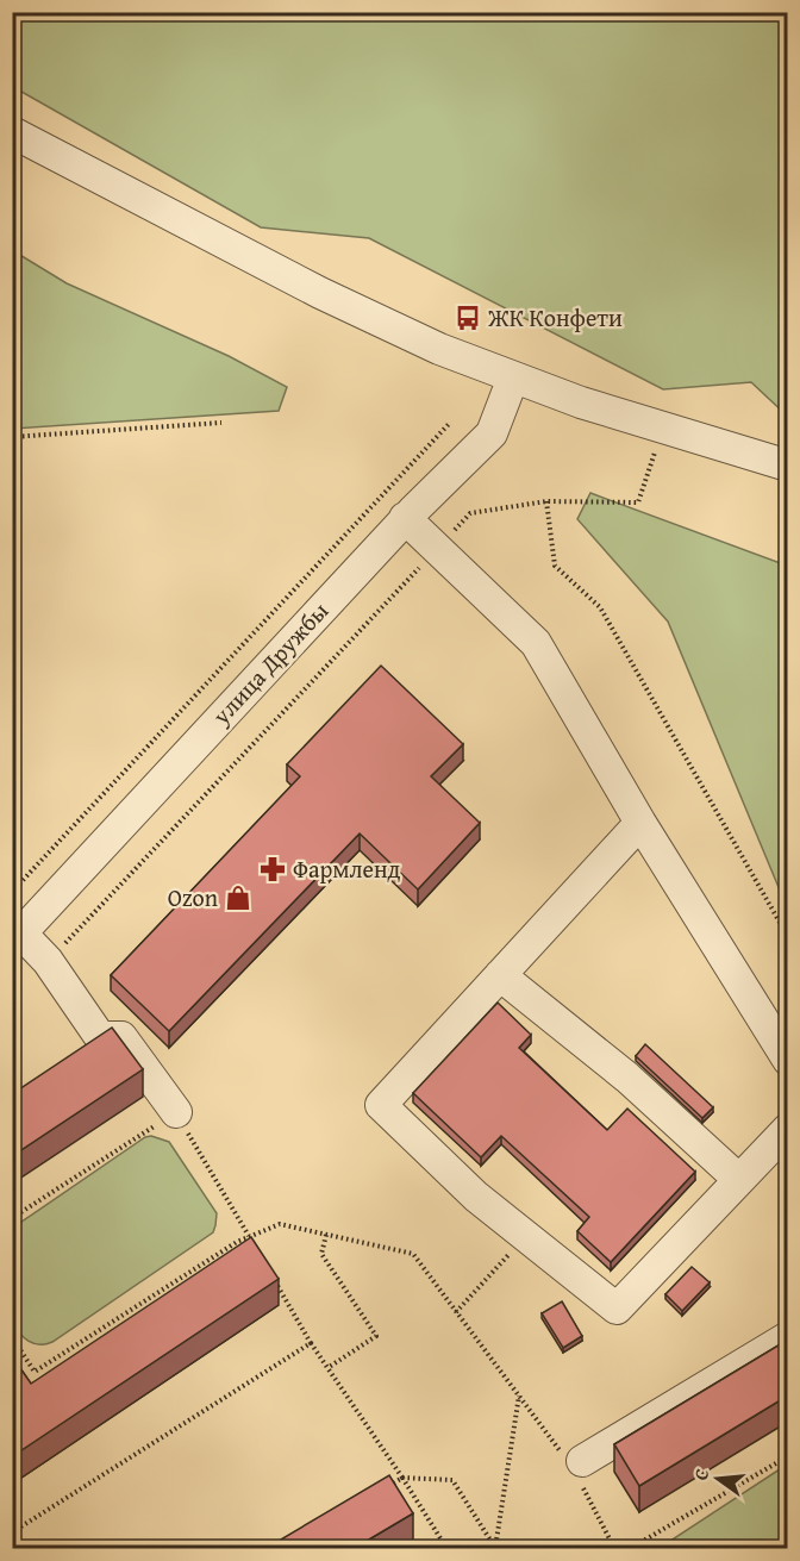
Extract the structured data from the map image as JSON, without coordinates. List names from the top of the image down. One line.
{"streets":{"street":["улица Дружбы"]},"places":{"bus stop":["ЖК Конфети"],"pharmacy":["Фармленд"],"shop":["Ozon"]},"north":"left"}
